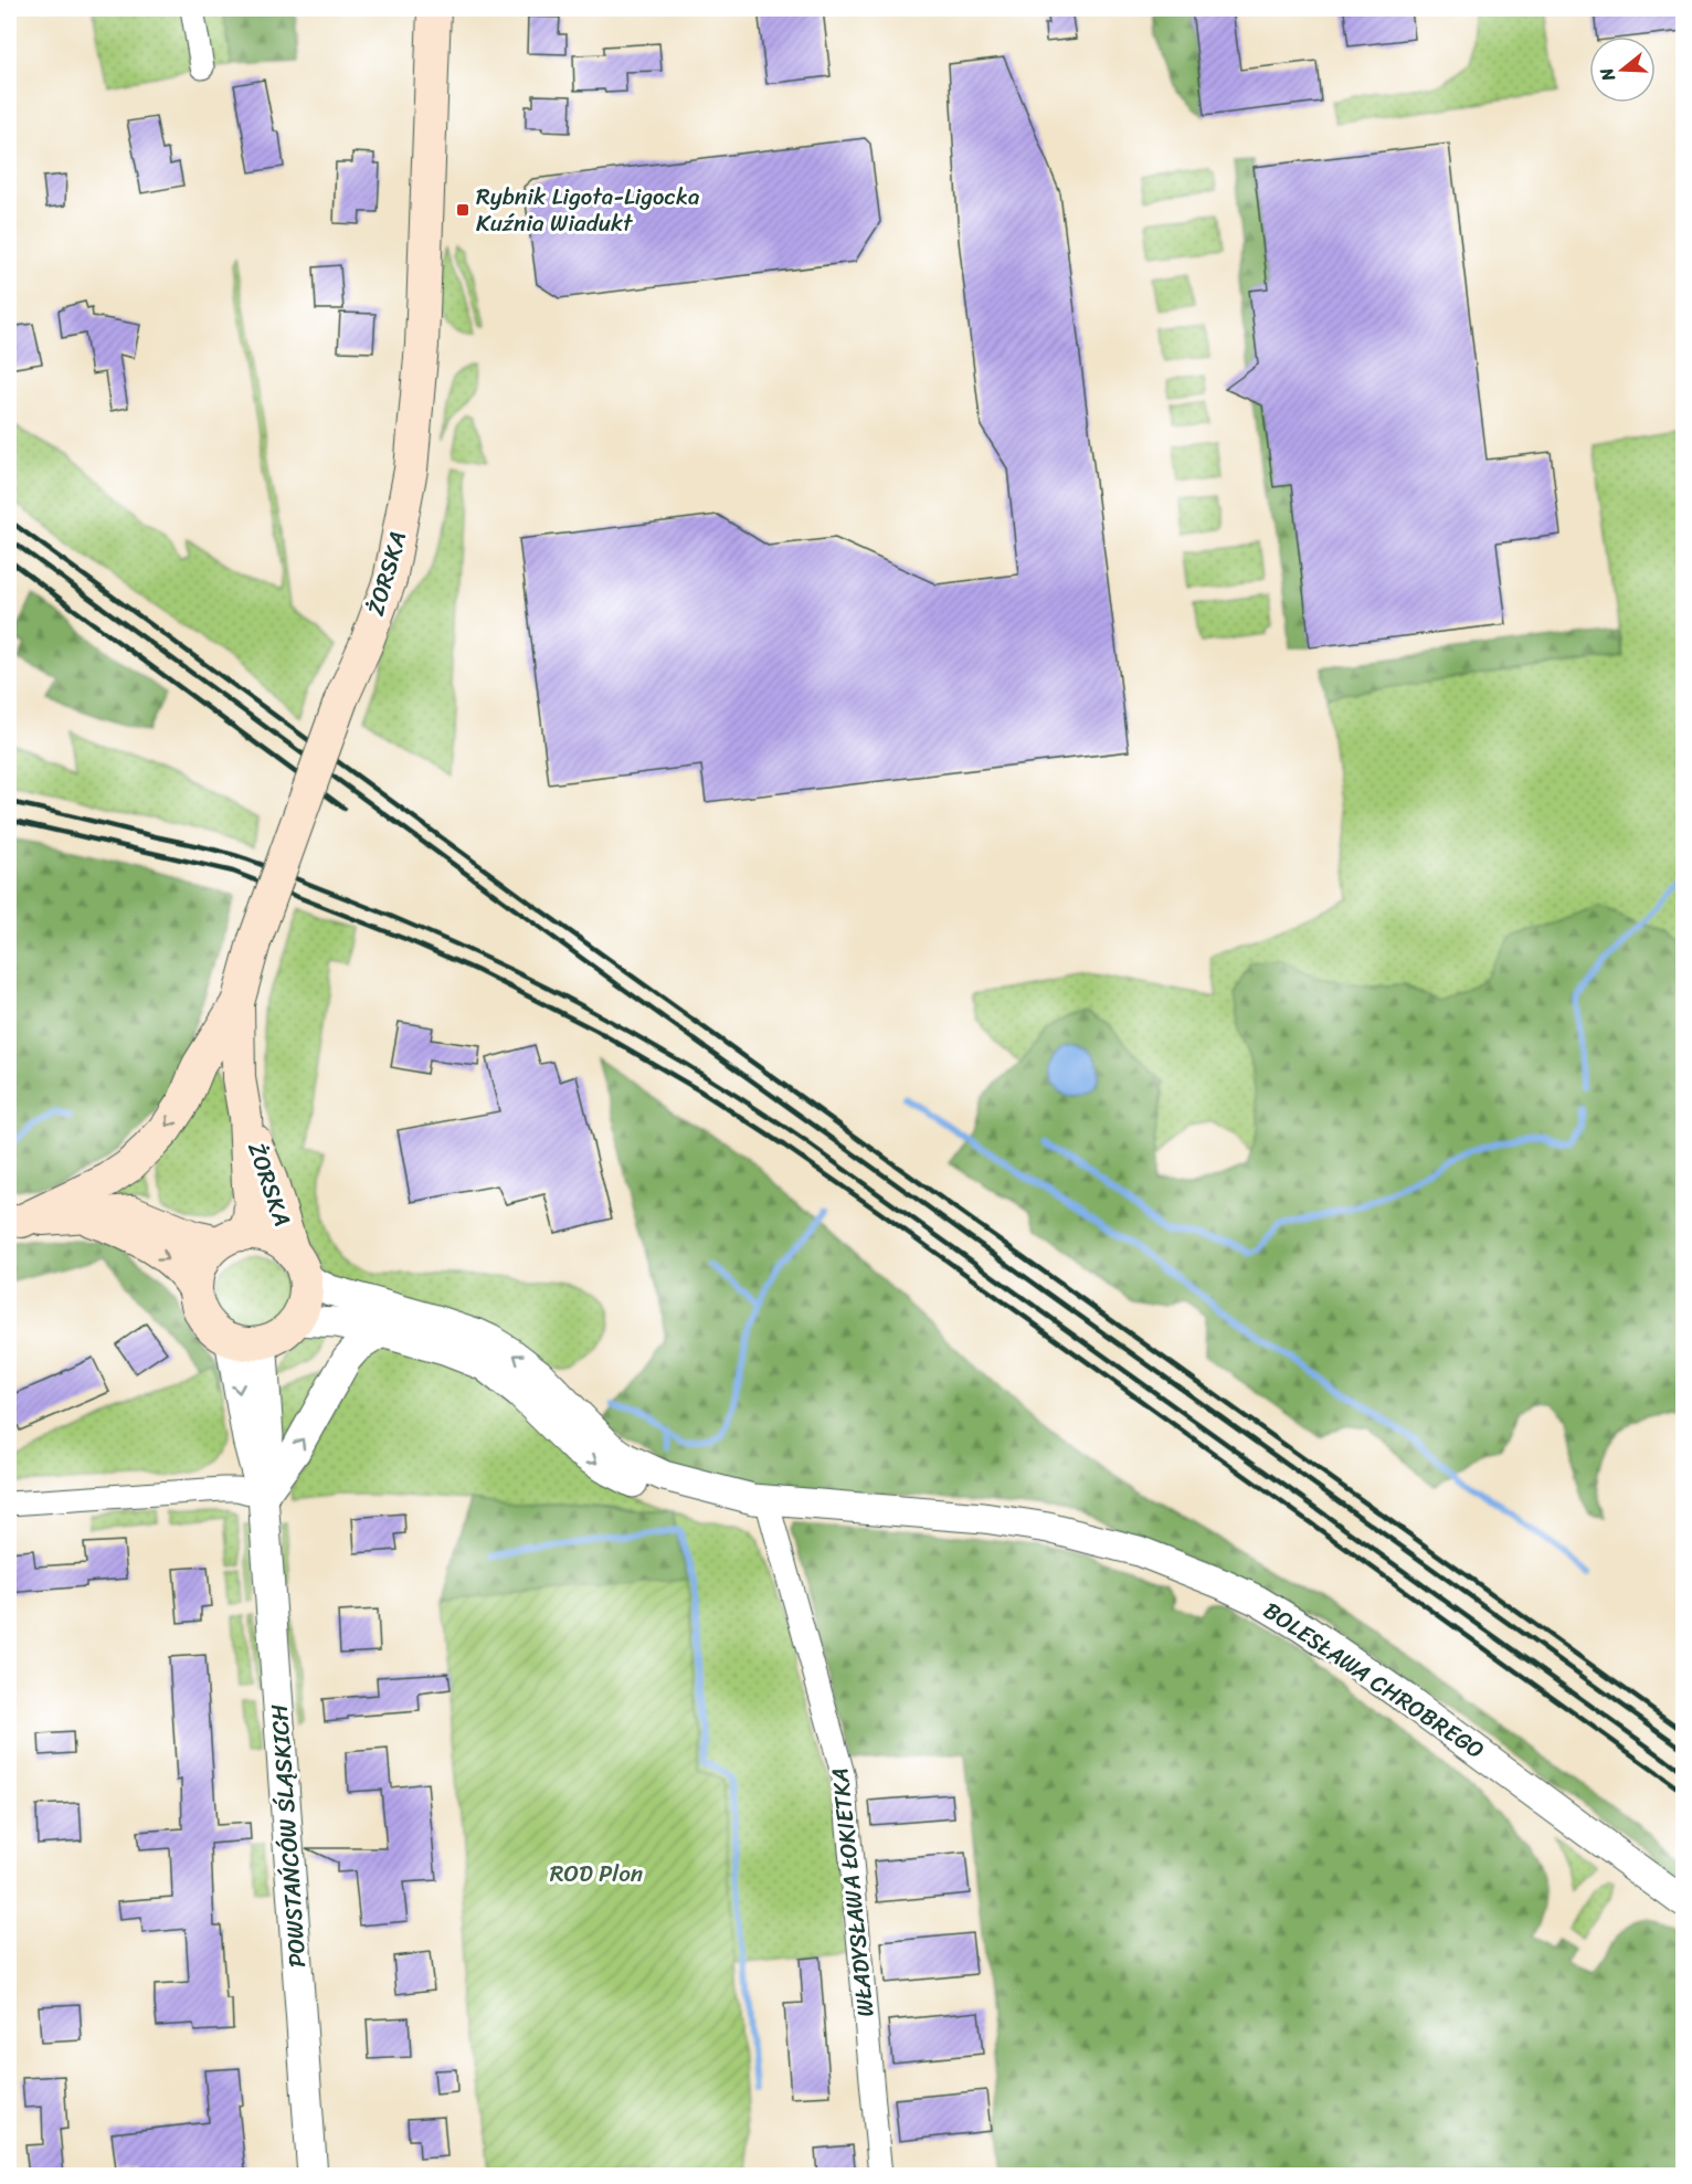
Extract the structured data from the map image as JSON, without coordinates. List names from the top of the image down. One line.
{"streets":{"main road":["ŻORSKA"],"street":["BOLESŁAWA CHROBREGO","POWSTAŃCÓW ŚLĄSKICH","WŁADYSŁAWA ŁOKIETKA"]},"crossings":[["ŻORSKA","BOLESŁAWA CHROBREGO"],["ŻORSKA","POWSTAŃCÓW ŚLĄSKICH"],["BOLESŁAWA CHROBREGO","POWSTAŃCÓW ŚLĄSKICH"],["BOLESŁAWA CHROBREGO","WŁADYSŁAWA ŁOKIETKA"]],"parks":["ROD Plon"],"places":{"transit":["Rybnik Ligota-Ligocka Kuźnia Wiadukt"]},"north":"left"}
